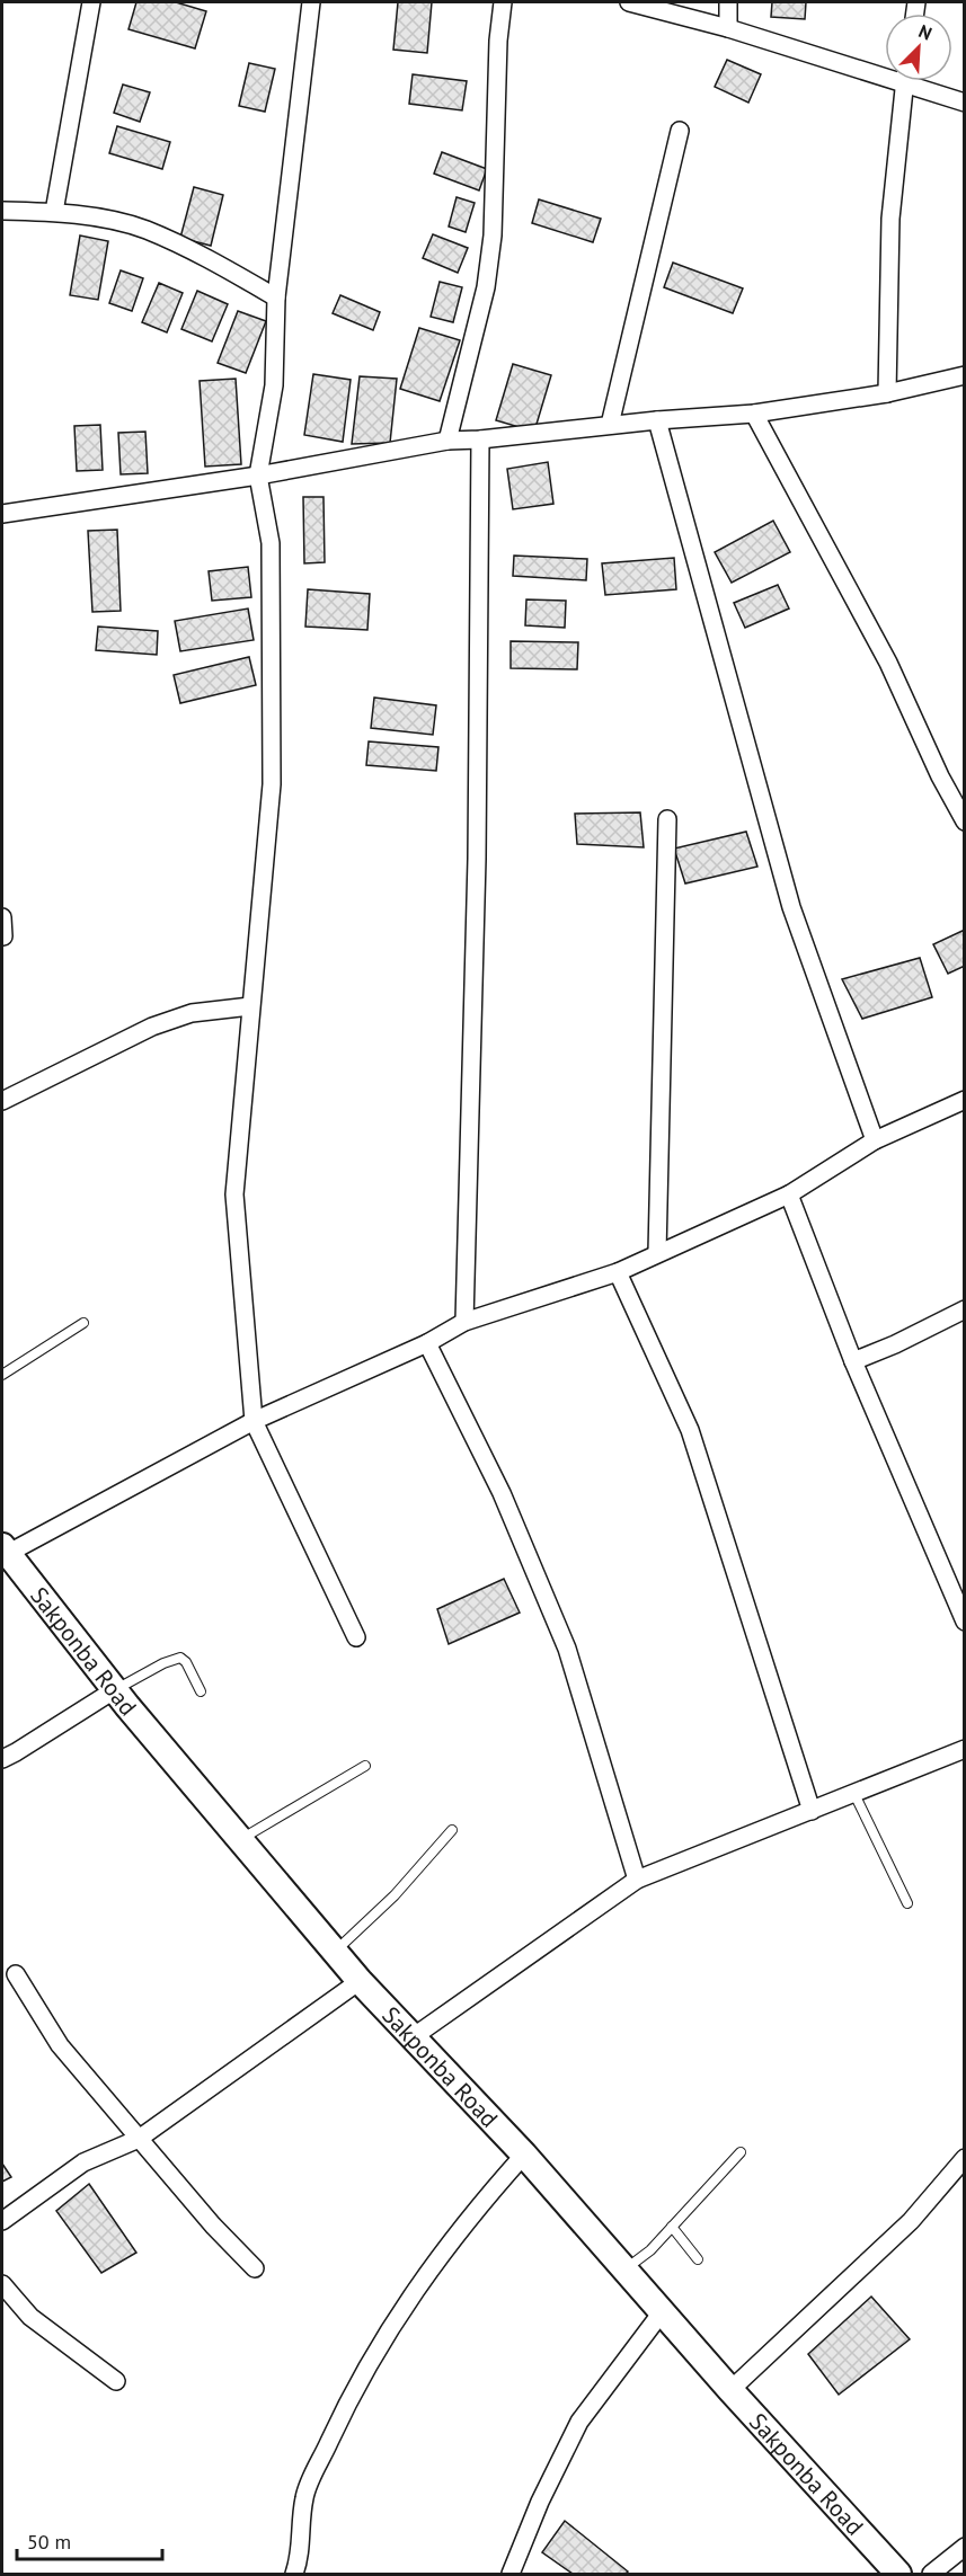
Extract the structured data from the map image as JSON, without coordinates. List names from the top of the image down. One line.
{"streets":{"main road":["Sakponba Road"]},"scale_bar":"50 m","north":"top right"}
